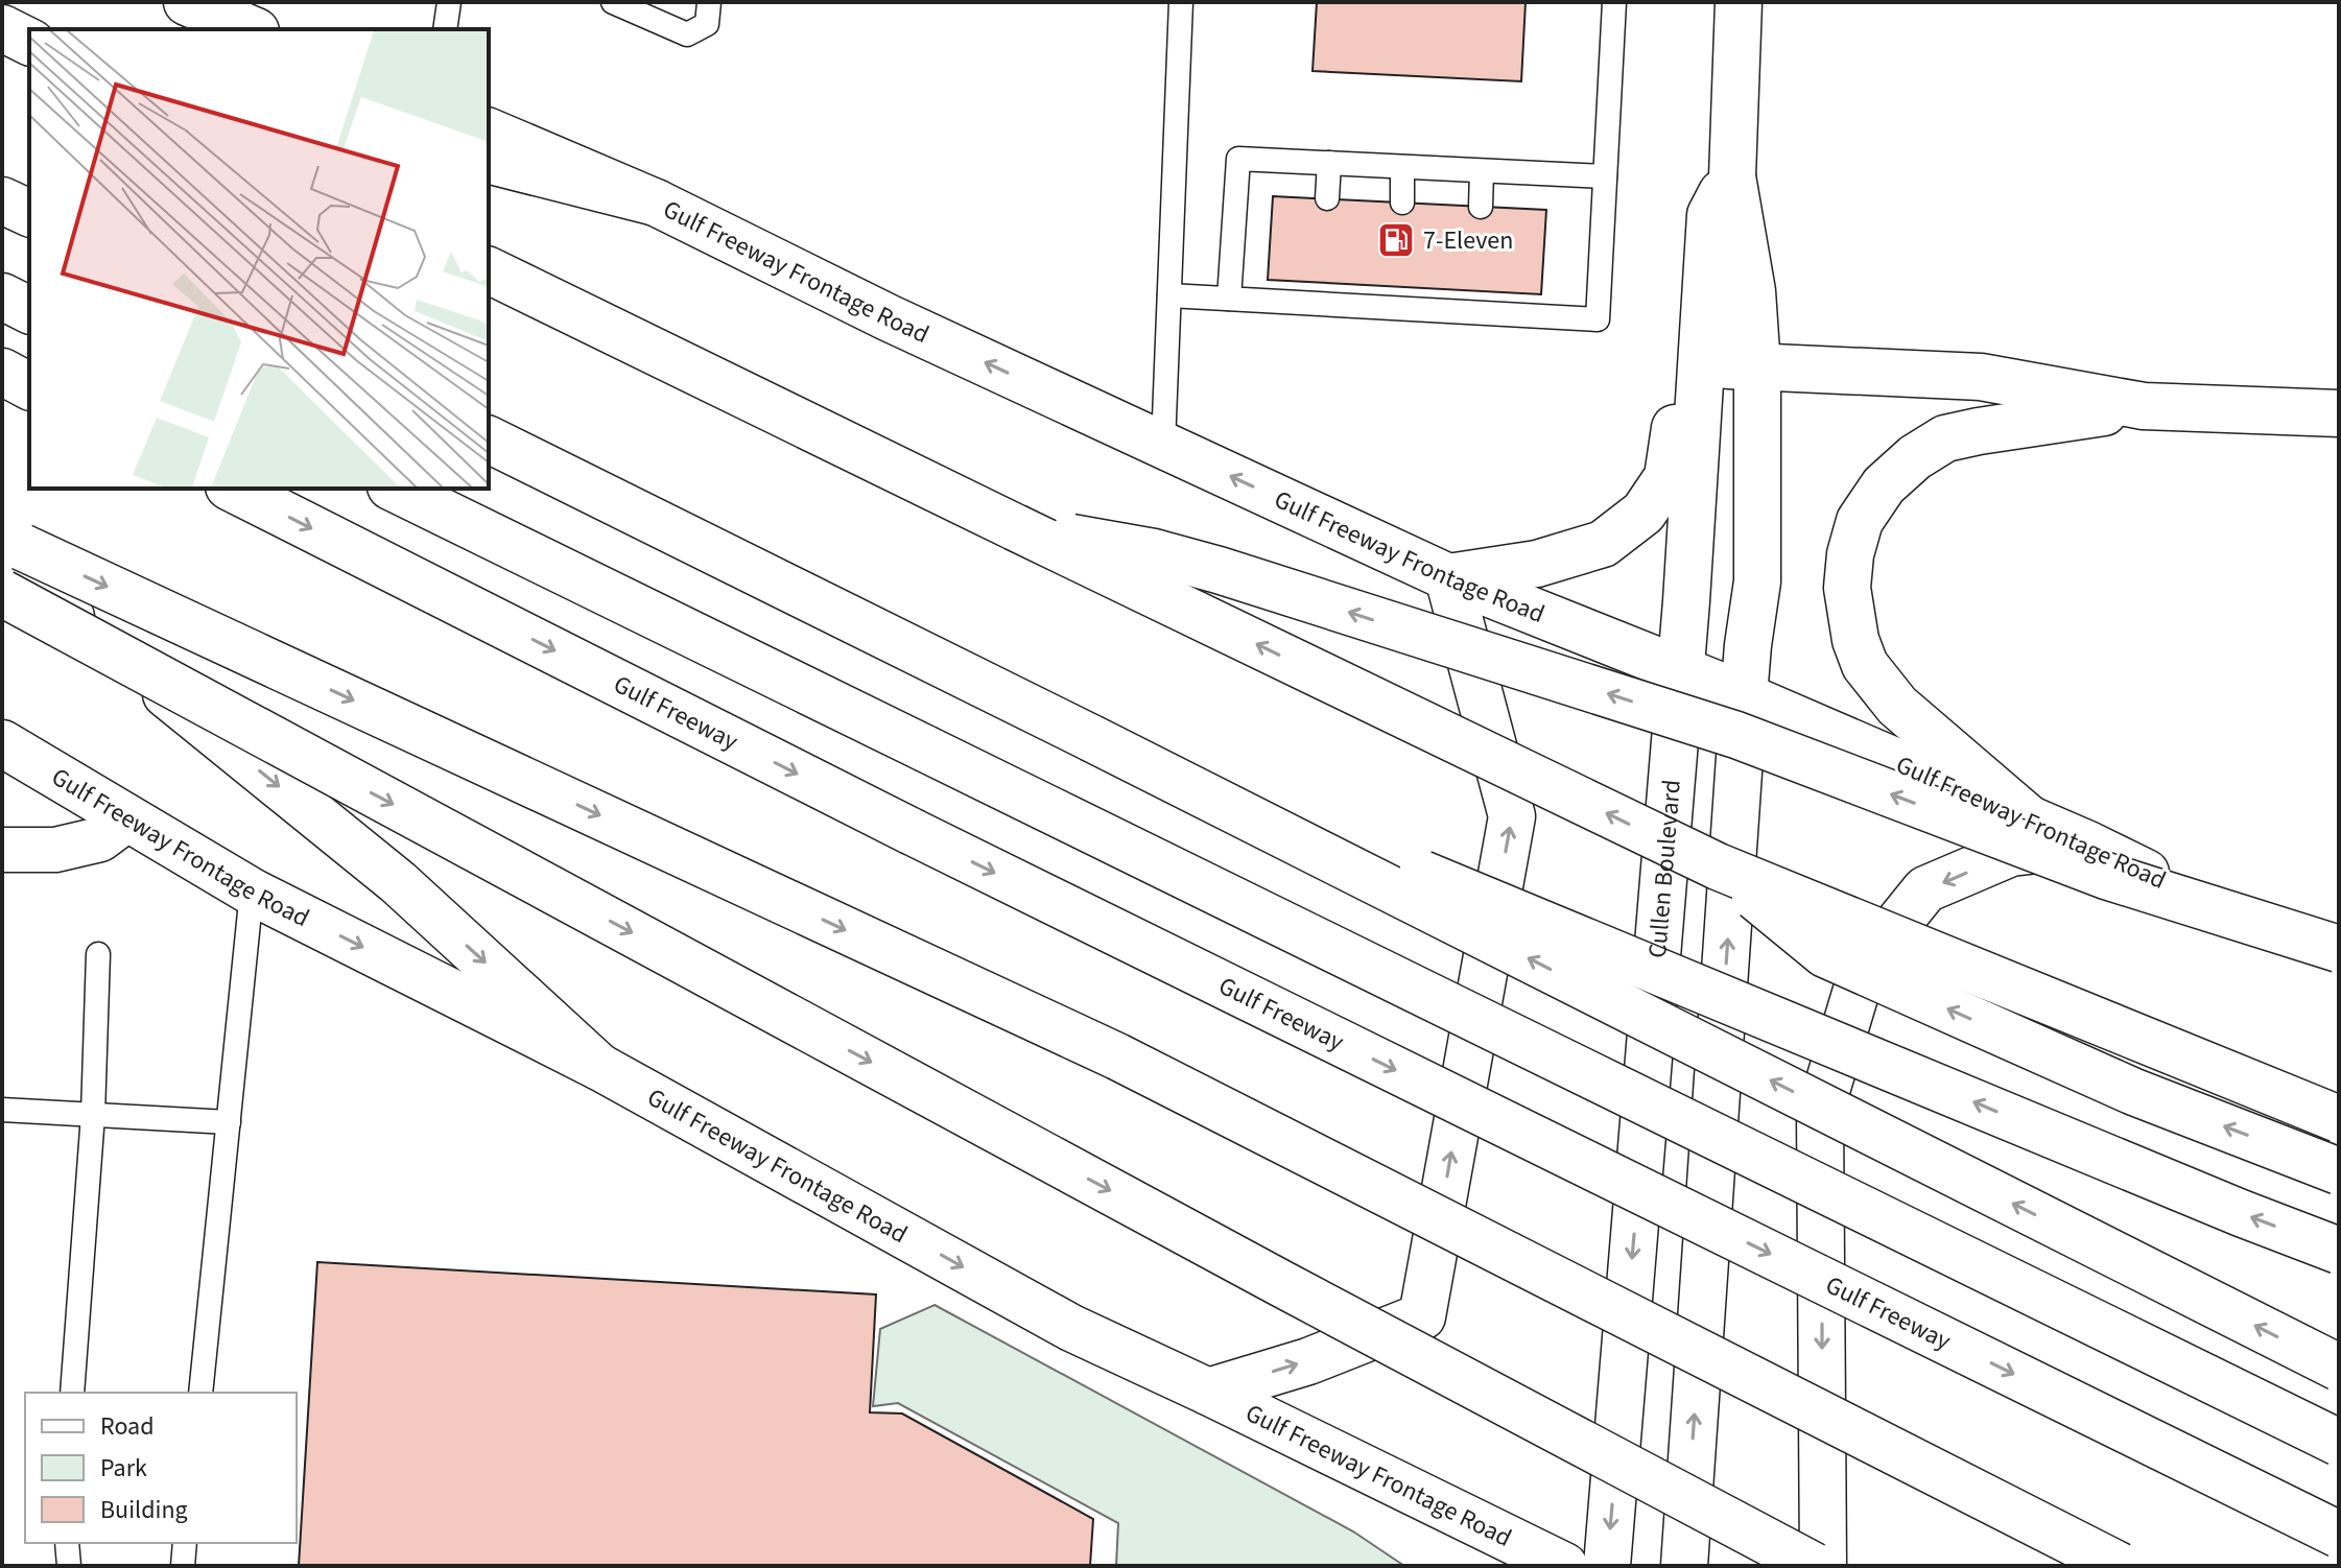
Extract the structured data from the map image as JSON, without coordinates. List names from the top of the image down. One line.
{"streets":{"main road":["Gulf Freeway Frontage Road","Gulf Freeway","Cullen Boulevard"]},"crossings":[["Gulf Freeway Frontage Road","Cullen Boulevard"]],"places":{"fuel station":["7-Eleven"]},"legend":["Road","Park","Building"]}
